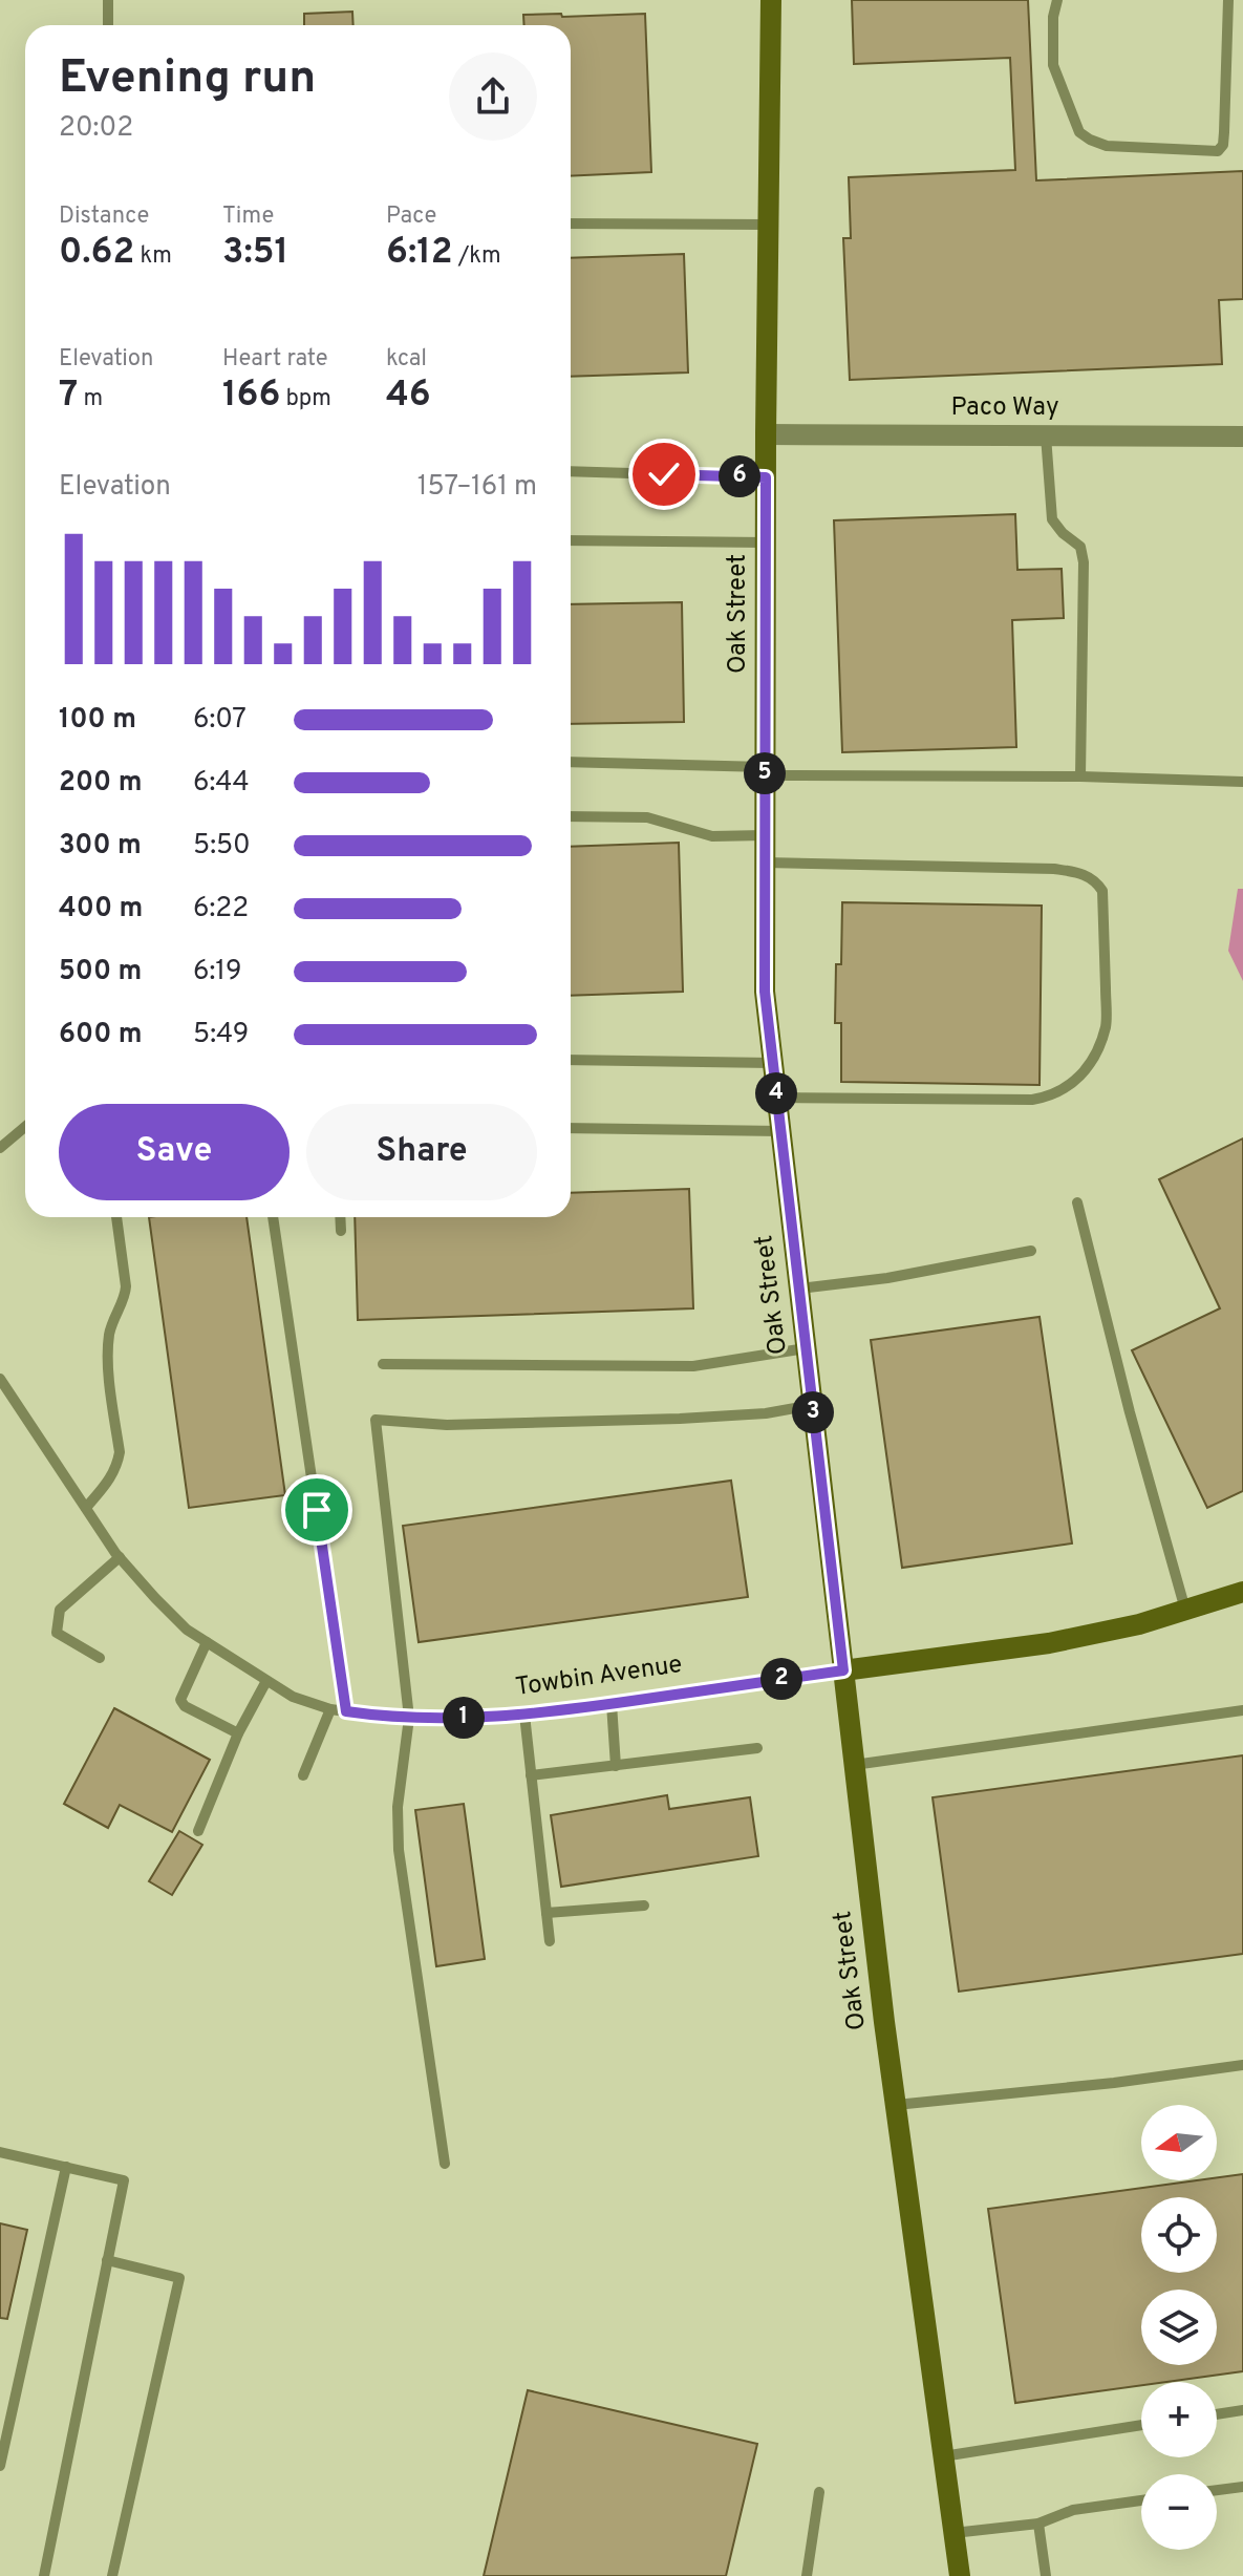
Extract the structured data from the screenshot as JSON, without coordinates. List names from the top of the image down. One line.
{"streets":{"street":["Paco Way","Oak Street","Towbin Avenue"]},"crossings":[["Paco Way","Oak Street"],["Oak Street","Towbin Avenue"]],"north":"left","page":{"heading":["Evening run","20:02"],"stats":[["Distance","0.62 km"],["Time","3:51"],["Pace","6:12 /km"],["Elevation","7 m"],["Heart rate","166 bpm"],["kcal","46"]],"chart":["Elevation","157–161 m"],"pins":["6","5","4","3","2","1"],"list":[{"name":"100 m","note":"6:07"},{"name":"200 m","note":"6:44"},{"name":"300 m","note":"5:50"},{"name":"400 m","note":"6:22"},{"name":"500 m","note":"6:19"},{"name":"600 m","note":"5:49"}],"buttons":["Save","Share"],"map_buttons":["+","−"]}}
